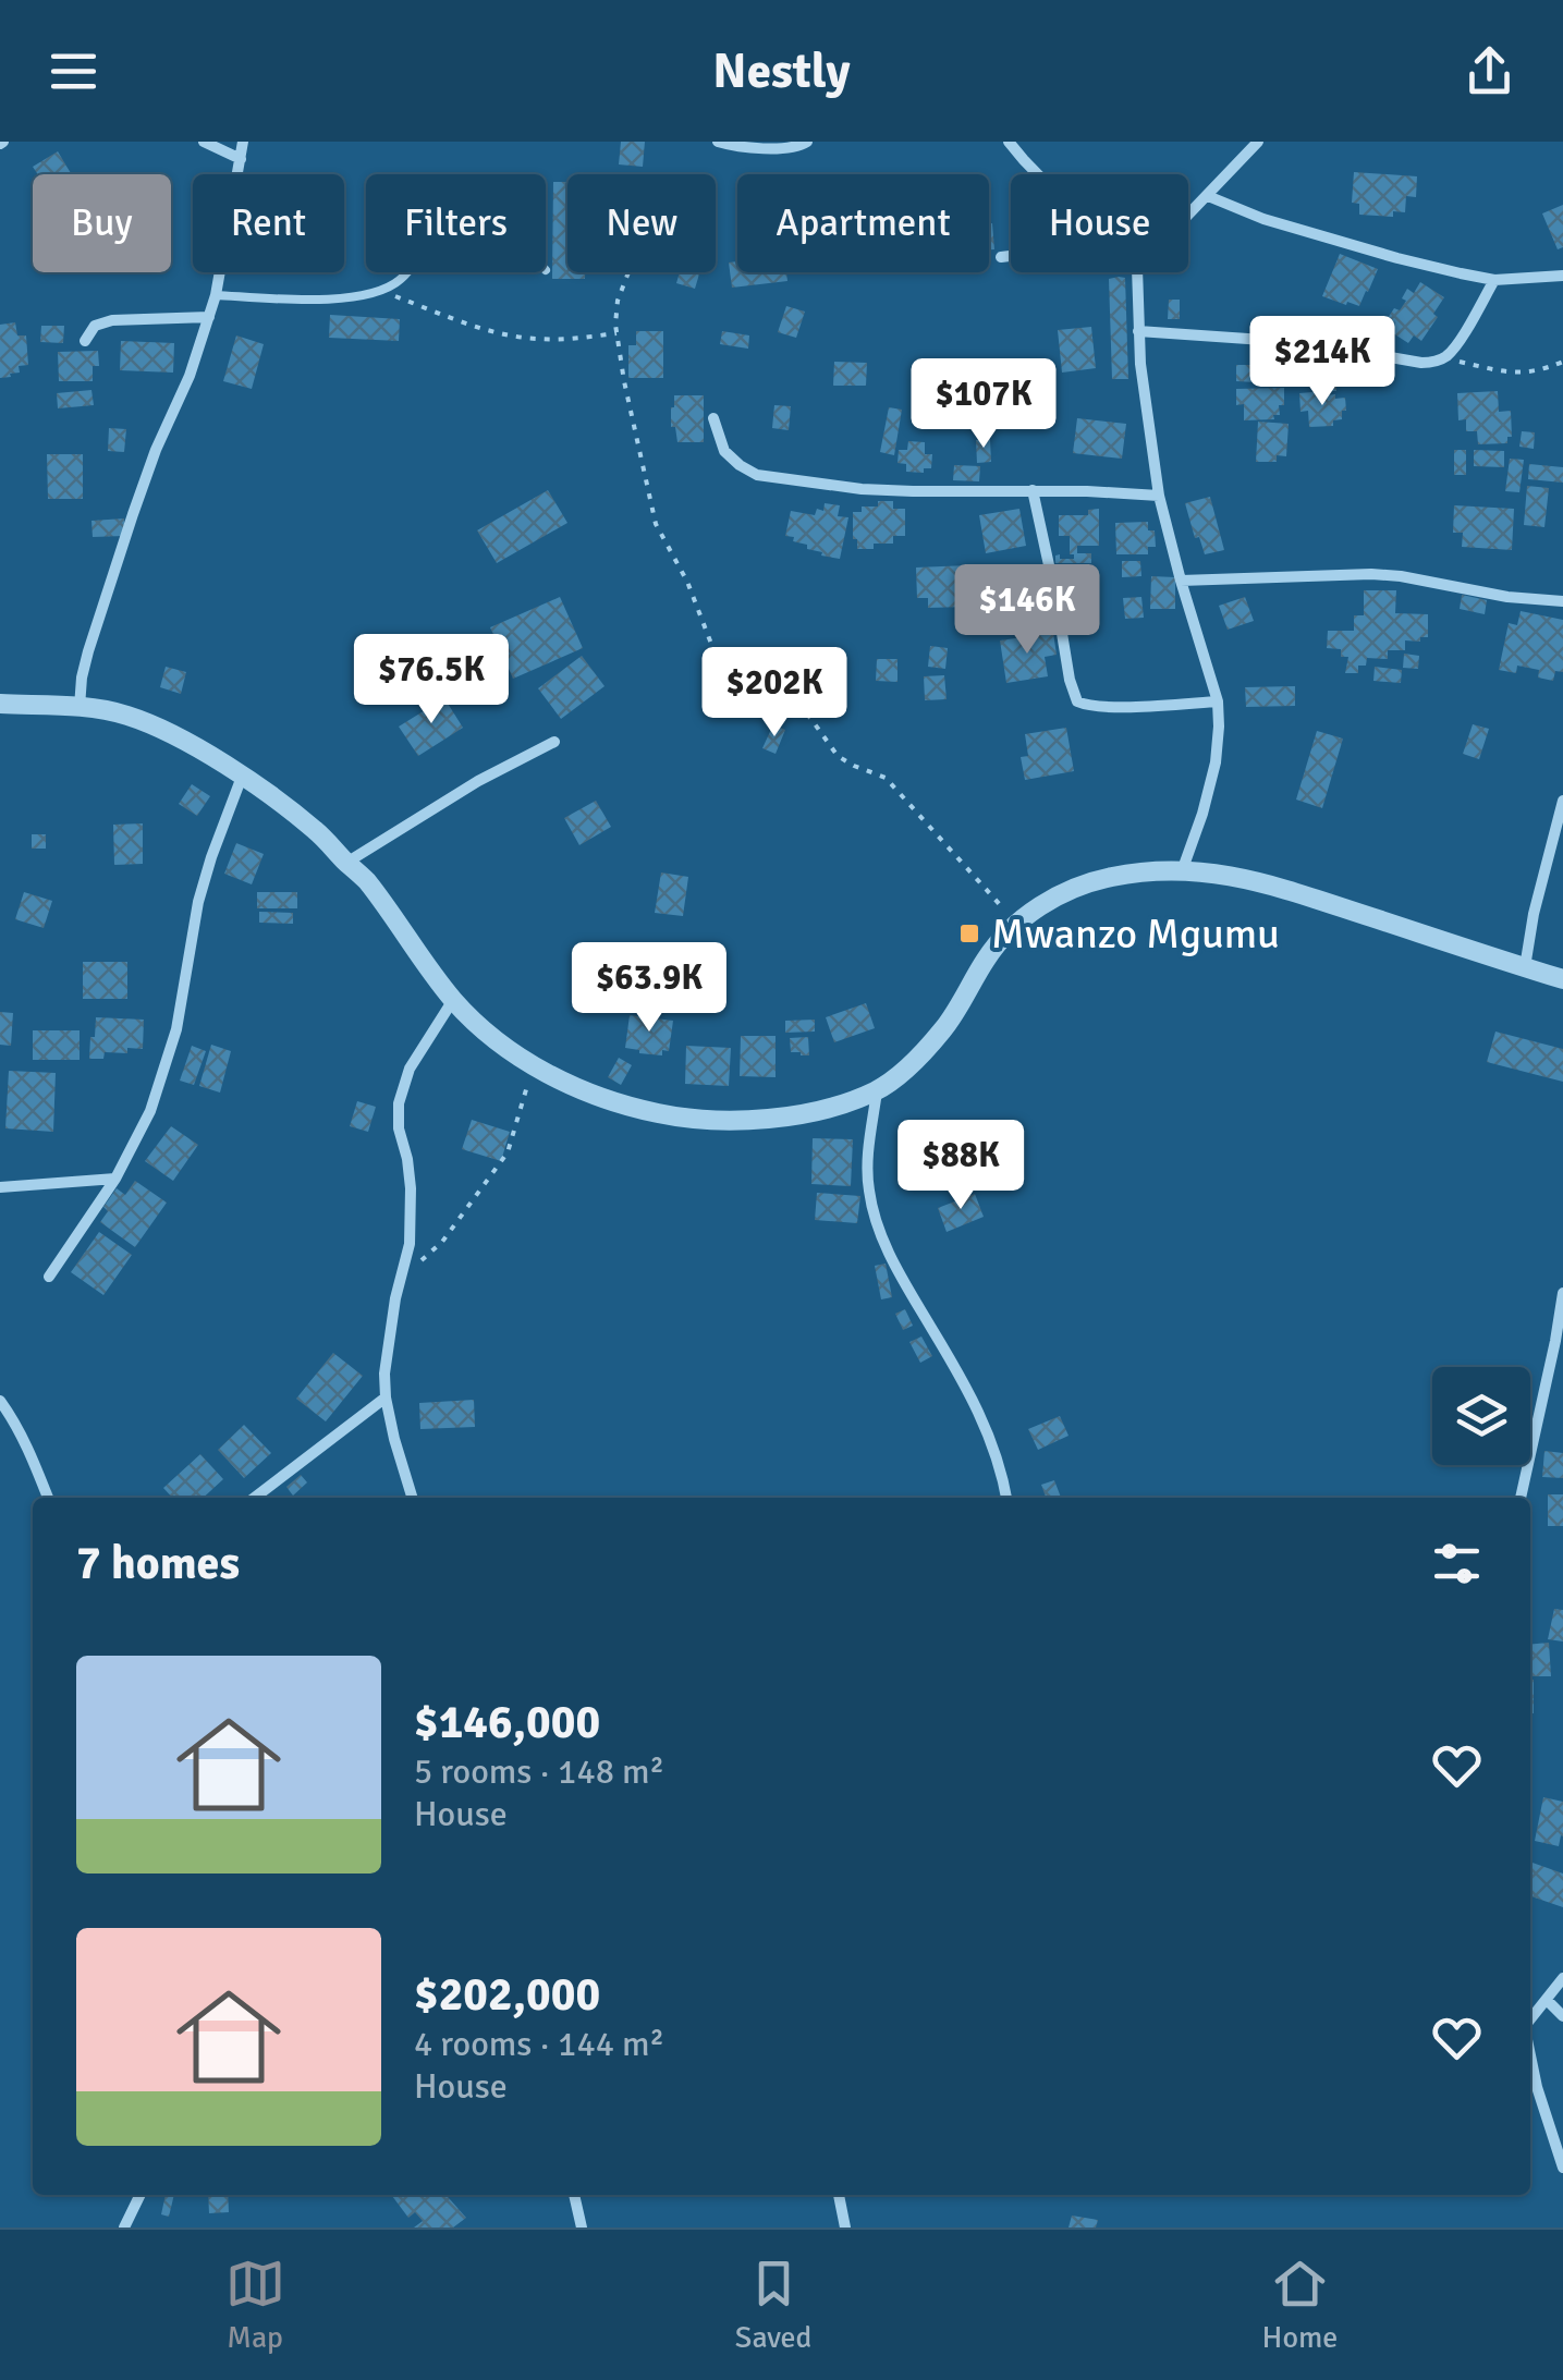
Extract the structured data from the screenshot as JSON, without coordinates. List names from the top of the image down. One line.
{"places":{"transit":["Mwanzo Mgumu"]},"page":{"header":"Nestly","chip":["Buy","Rent","Filters","New","Apartment","House"],"price":["$214K","$107K","$146K","$76.5K","$202K","$63.9K","$88K"],"heading":"7 homes","list":[{"name":"$146,000","note":"5 rooms · 148 m² · House"},{"name":"$202,000","note":"4 rooms · 144 m² · House"}],"tabs":["Map","Saved","Home"]}}
